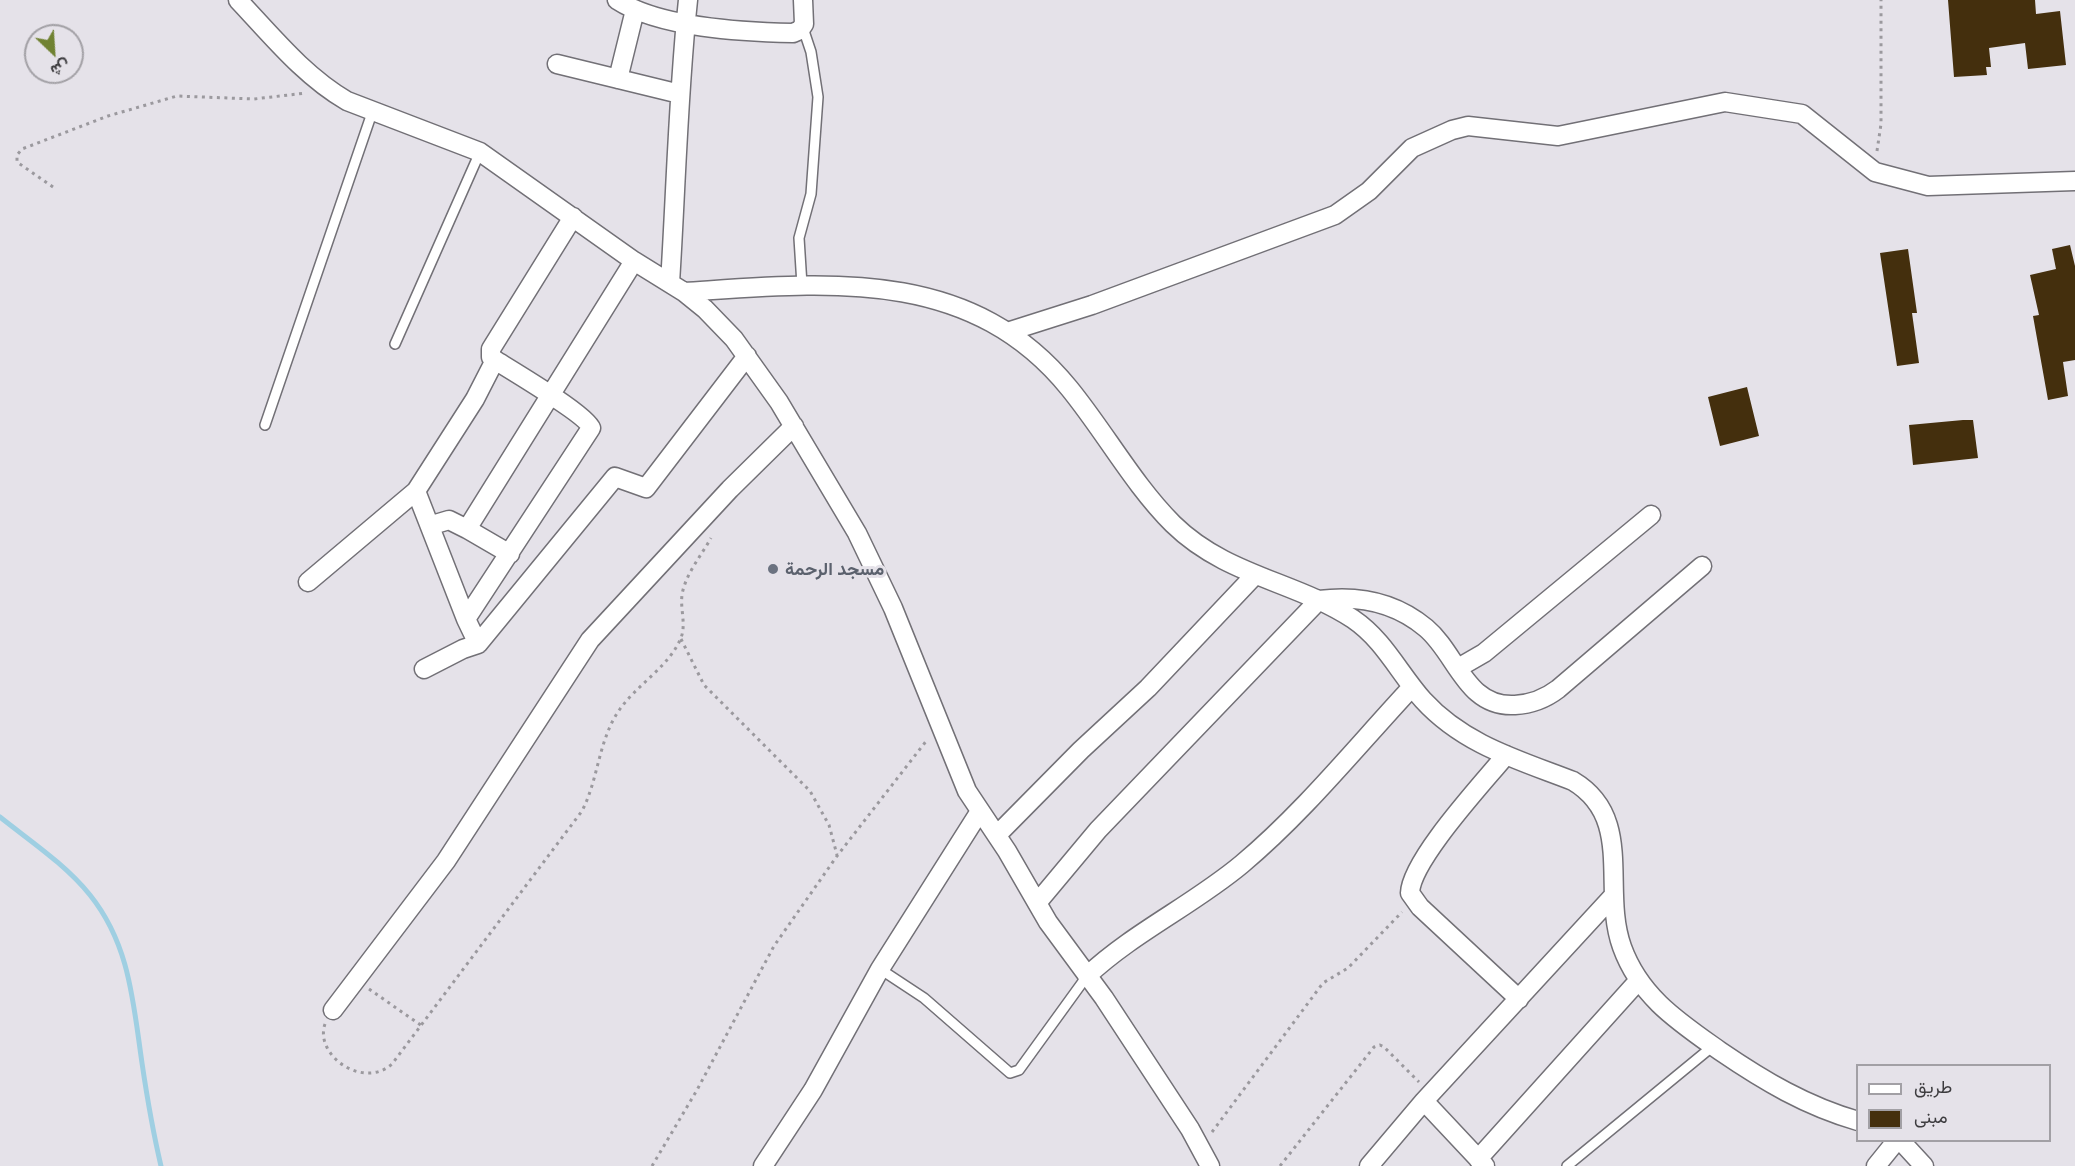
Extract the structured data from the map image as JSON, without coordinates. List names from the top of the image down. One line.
{"places":["مسجد الرحمة"],"legend":["طريق","مبنى"],"north":"bottom right"}
